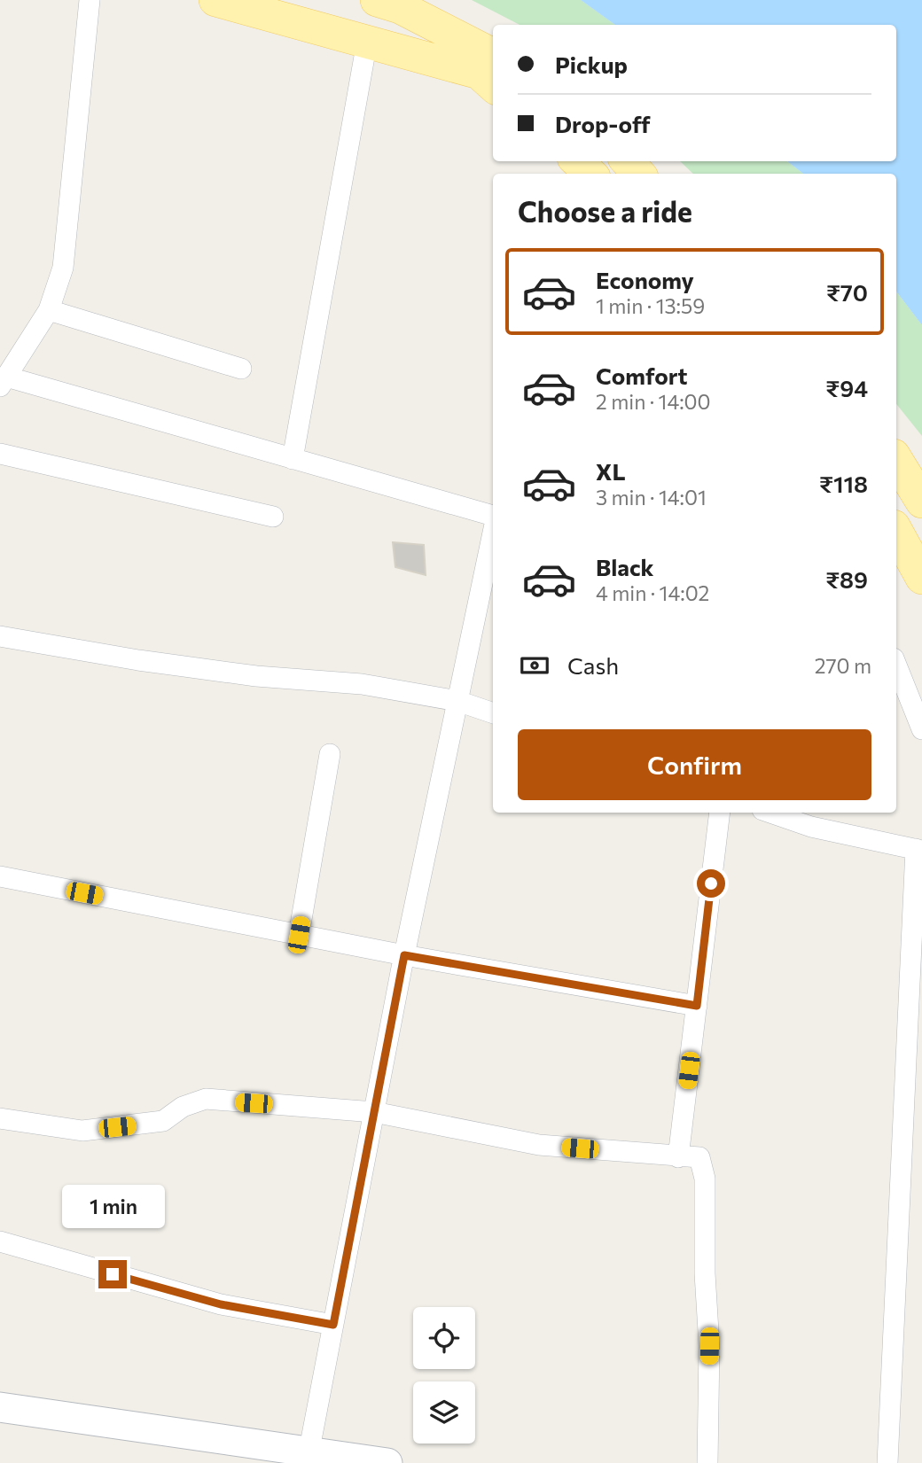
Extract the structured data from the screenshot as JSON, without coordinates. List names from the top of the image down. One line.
{"page":{"banner":["Pickup","Drop-off"],"heading":"Choose a ride","list":[{"name":"Economy","note":"1 min · 13:59","value":"₹70"},{"name":"Comfort","note":"2 min · 14:00","value":"₹94"},{"name":"XL","note":"3 min · 14:01","value":"₹118"},{"name":"Black","note":"4 min · 14:02","value":"₹89"}],"pay":["Cash","270 m"],"buttons":"Confirm","bubble":"1 min"}}
